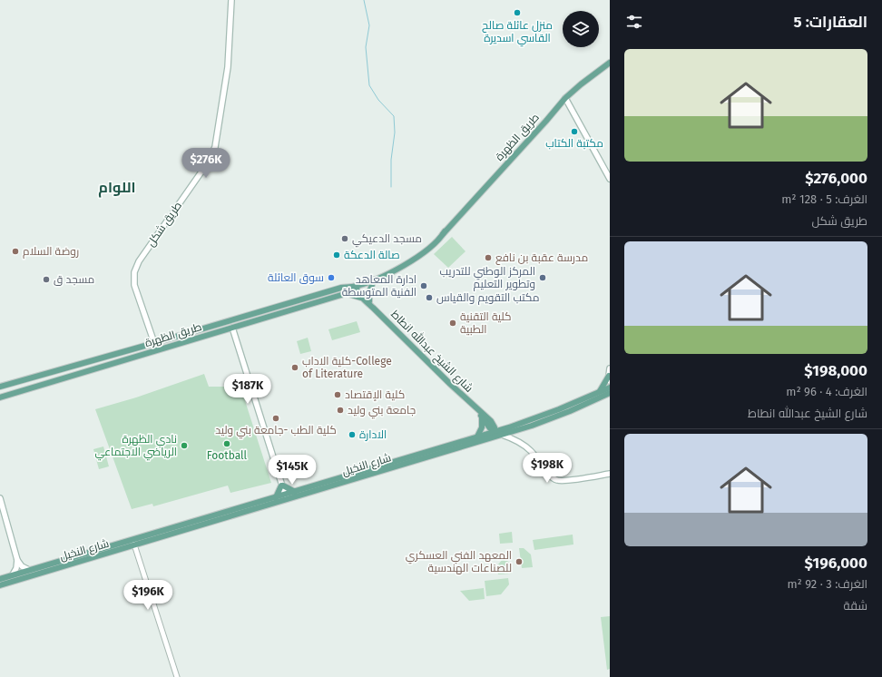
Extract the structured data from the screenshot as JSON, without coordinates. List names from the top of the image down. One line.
{"streets":{"main road":["طريق الظهرة","طريق شكل","شارع الشيخ عبدالله انطاط","شارع النخيل"]},"crossings":[["طريق الظهرة","طريق شكل"],["طريق الظهرة","شارع الشيخ عبدالله انطاط"],["شارع الشيخ عبدالله انطاط","شارع النخيل"]],"districts":["اللوام"],"places":["منزل عائلة صالح القاسي اسديرة","مكتبة الكتاب","مسجد الدعيكي","روضة السلام","صالة الدعكة","مدرسة عقبة بن نافع","سوق العائلة","المركز الوطني للتدريب وتطوير التعليم","مسجد ق","ادارة المعاهد الفنية المتوسطة","مكتب التقويم والقياس","كلية التقنية الطبية","كلية الاداب-College of Literature","كلية الإقتصاد","جامعة بني وليد","كلية الطب -جامعة بني وليد","ِالادارة","Football","نادي الظهرة الرياضي الاجتماعي","المعهد الفني العسكري للصناعات الهندسية"],"page":{"heading":"العقارات: 5","list":[{"name":"$276,000","note":"الغرف: 5 · 128 m² · طريق شكل"},{"name":"$198,000","note":"الغرف: 4 · 96 m² · شارع الشيخ عبدالله انطاط"},{"name":"$196,000","note":"الغرف: 3 · 92 m² · شقة"}],"price":["$276K","$187K","$198K","$145K","$196K"]}}
